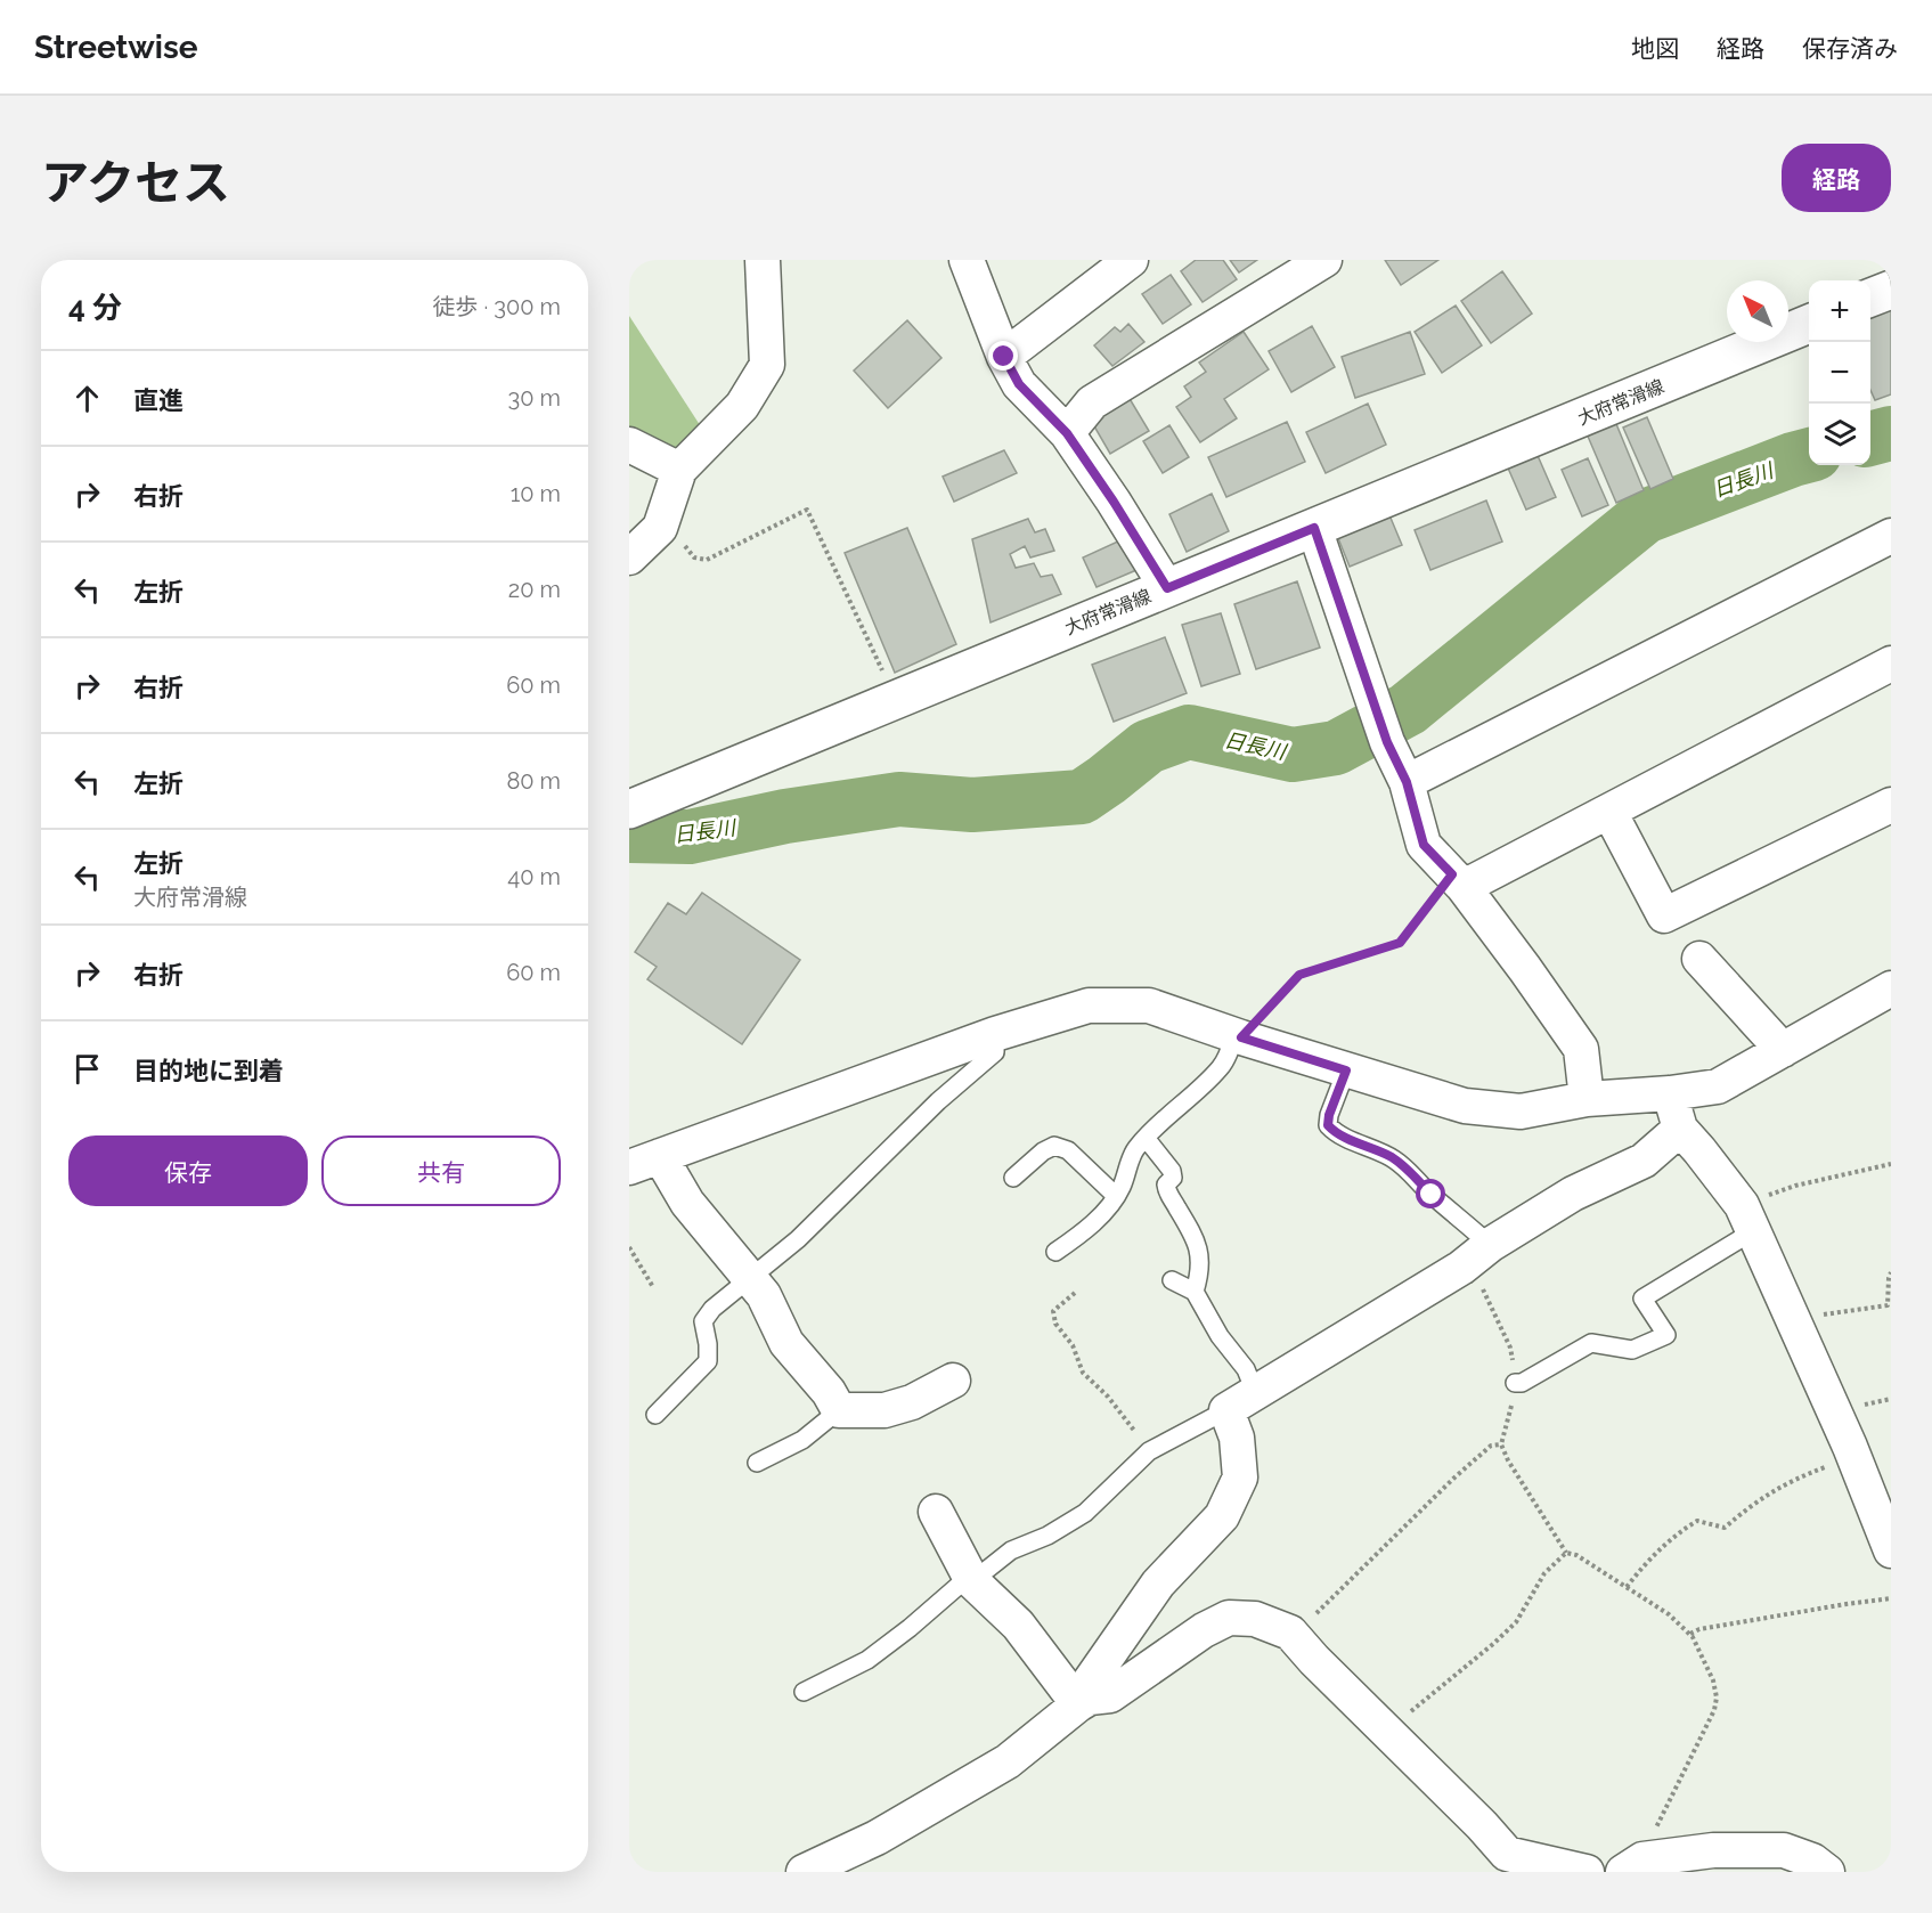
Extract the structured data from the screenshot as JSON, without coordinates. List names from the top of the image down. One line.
{"streets":{"main road":["大府常滑線"]},"water":["日長川"],"north":"top left","page":{"header":"Streetwise","nav":["地図","経路","保存済み"],"title":"アクセス","buttons":["経路",["保存","共有"]],"heading":["4 分","徒歩 · 300 m"],"map_buttons":["+","−"],"list":[["直進","30 m"],["右折","10 m"],["左折","20 m"],["右折","60 m"],["左折","80 m"],["左折","大府常滑線","40 m"],["右折","60 m"],"目的地に到着"]}}
